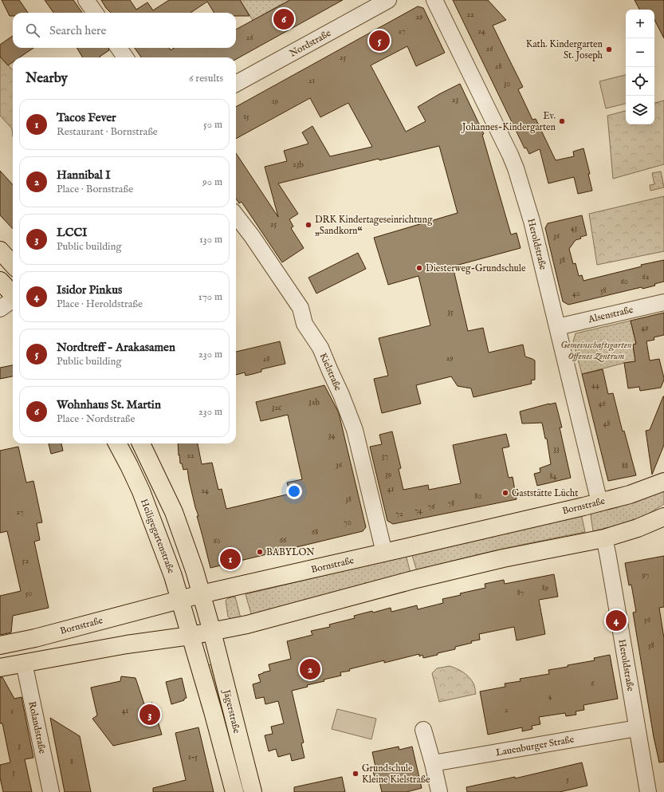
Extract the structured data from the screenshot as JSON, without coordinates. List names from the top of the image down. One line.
{"streets":{"main road":["Bornstraße","Heiligegartenstraße","Jägerstraße"],"street":["Nordstraße","Heroldstraße","Alsenstraße","Kielstraße","Rolandstraße","Lauenburger Straße"]},"crossings":[["Heroldstraße","Alsenstraße"],["Heroldstraße","Bornstraße"],["Heroldstraße","Lauenburger Straße"],["Kielstraße","Bornstraße"],["Bornstraße","Heiligegartenstraße"],["Heiligegartenstraße","Jägerstraße"]],"parks":["Gemeinschaftsgarten Offenes Zentrum"],"places":["Kath. Kindergarten St. Joseph","Ev. Johannes-Kindergarten","DRK Kindertageseinrichtung „Sandkorn“","Diesterweg-Grundschule","Gaststätte Lücht","BABYLON","Grundschule Kleine Kielstraße"],"house_numbers":["22","29","27","24","26","26","25","28","21","30","23","19","15","23b","25","43","36","38","62","60","58","40","35","49","29","28","44","32b","46","32c","48","34","33","22","37","36","88","39","84","41","24","80","38","78","76","74","27","72","70","68","66","60","52","97","89","87","50","56","58","6","4","2","41","1","3","1-5","8","5","5"],"page":{"pins":["6","5","1","4","2","3"],"map_buttons":["+","−"],"search":"Search here","heading":["Nearby","6 results"],"list":[{"mark":"1","name":"Tacos Fever","note":"Restaurant · Bornstraße","value":"50 m"},{"mark":"2","name":"Hannibal I","note":"Place · Bornstraße","value":"90 m"},{"mark":"3","name":"LCCI","note":"Public building","value":"130 m"},{"mark":"4","name":"Isidor Pinkus","note":"Place · Heroldstraße","value":"170 m"},{"mark":"5","name":"Nordtreff - Arakasamen","note":"Public building","value":"230 m"},{"mark":"6","name":"Wohnhaus St. Martin","note":"Place · Nordstraße","value":"230 m"}]}}
